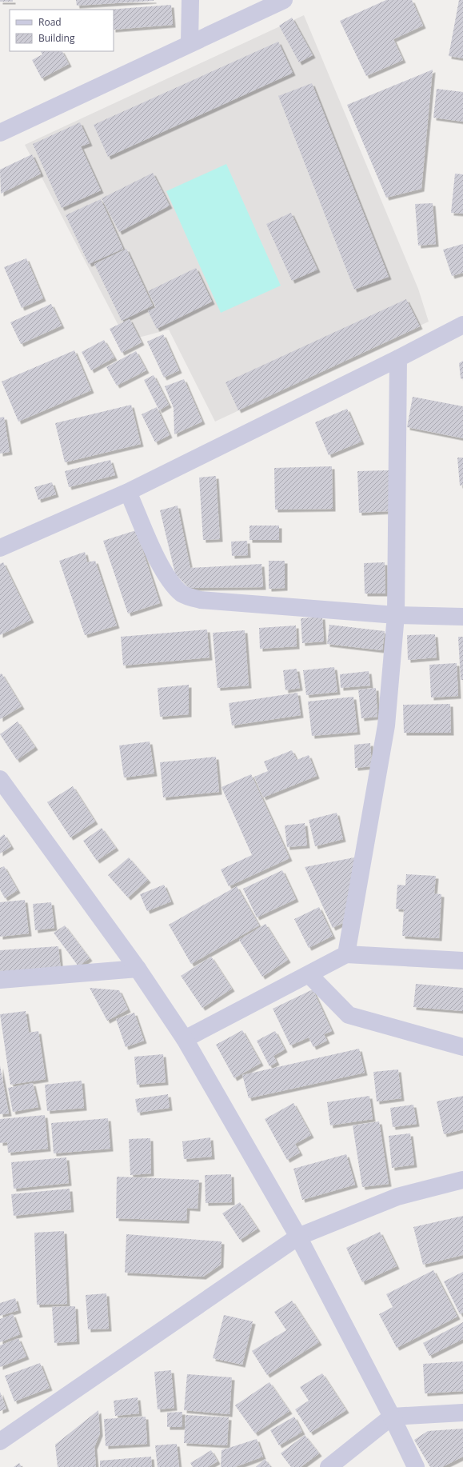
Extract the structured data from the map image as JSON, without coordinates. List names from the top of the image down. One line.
{"legend":["Road","Building"]}
